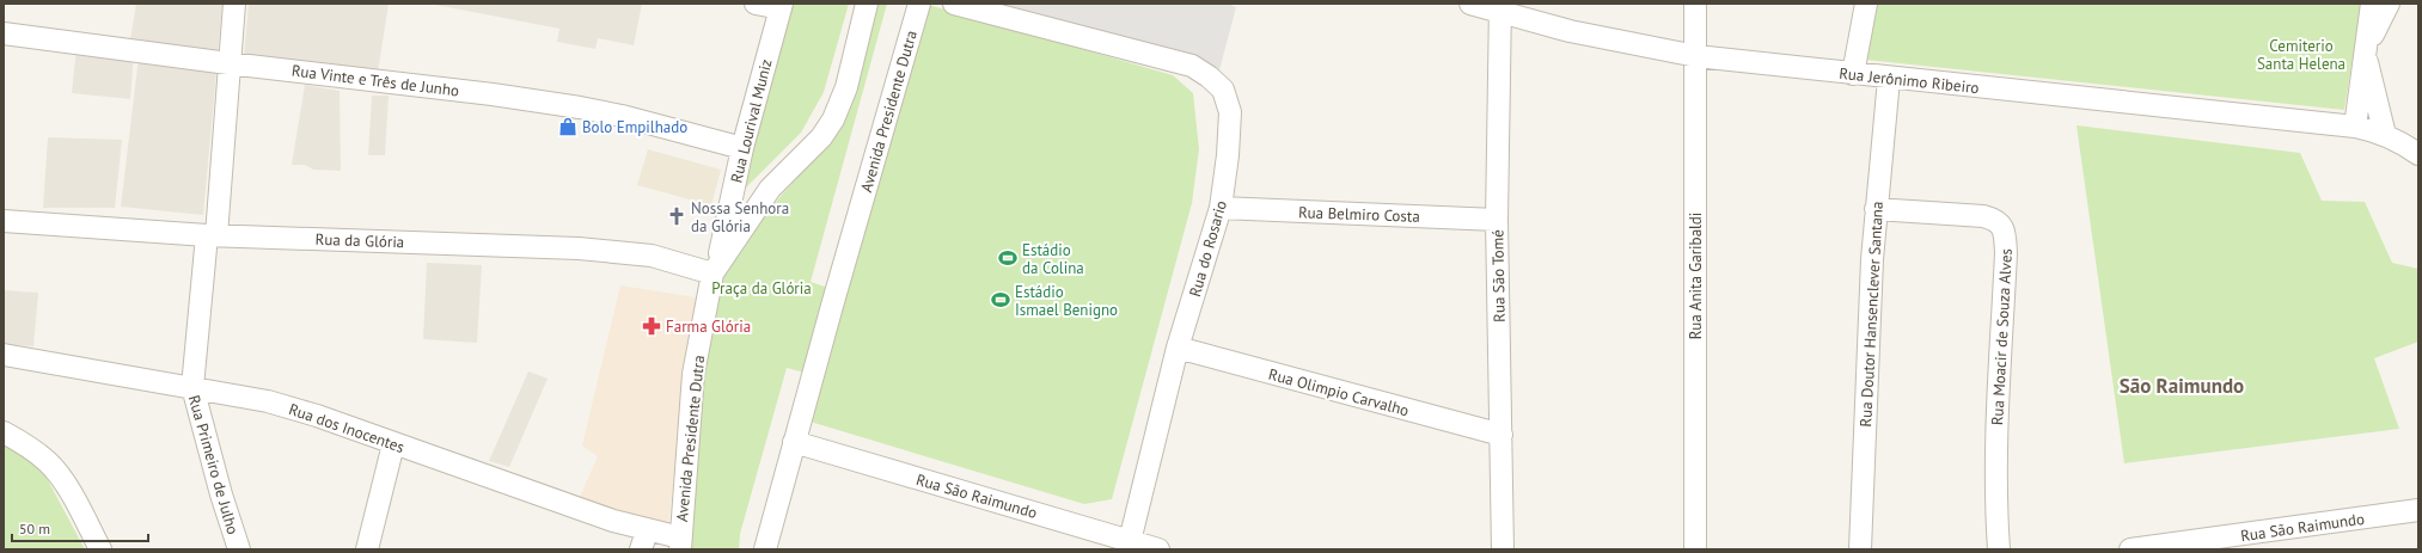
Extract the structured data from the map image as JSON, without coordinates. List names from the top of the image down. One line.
{"streets":{"street":["Rua Vinte e Três de Junho","Rua Jerônimo Ribeiro","Avenida Presidente Dutra","Rua Lourival Muniz","Rua Belmiro Costa","Rua da Glória","Rua do Rosario","Rua São Tomé","Rua Anita Garibaldi","Rua Doutor Hansenclever Santana","Rua Moacir de Souza Alves","Rua Olimpio Carvalho","Rua dos Inocentes","Rua Primeiro de Julho","Rua São Raimundo"]},"crossings":[["Rua Vinte e Três de Junho","Rua Lourival Muniz"],["Rua Vinte e Três de Junho","Rua Primeiro de Julho"],["Rua Jerônimo Ribeiro","Rua São Tomé"],["Rua Jerônimo Ribeiro","Rua Anita Garibaldi"],["Rua Jerônimo Ribeiro","Rua Doutor Hansenclever Santana"],["Avenida Presidente Dutra","Rua Lourival Muniz"],["Avenida Presidente Dutra","Rua da Glória"],["Avenida Presidente Dutra","Rua dos Inocentes"],["Avenida Presidente Dutra","Rua São Raimundo"],["Rua Lourival Muniz","Rua da Glória"],["Rua Belmiro Costa","Rua do Rosario"],["Rua Belmiro Costa","Rua São Tomé"],["Rua da Glória","Rua Primeiro de Julho"],["Rua do Rosario","Rua Olimpio Carvalho"],["Rua do Rosario","Rua São Raimundo"],["Rua São Tomé","Rua Olimpio Carvalho"],["Rua Doutor Hansenclever Santana","Rua Moacir de Souza Alves"],["Rua dos Inocentes","Rua Primeiro de Julho"]],"districts":["São Raimundo"],"parks":["Cemiterio Santa Helena","Praça da Glória"],"places":{"shop":["Bolo Empilhado"],"church":["Nossa Senhora da Glória"],"sports":["Estádio da Colina","Estádio Ismael Benigno"],"pharmacy":["Farma Glória"]},"scale_bar":"50 m"}
